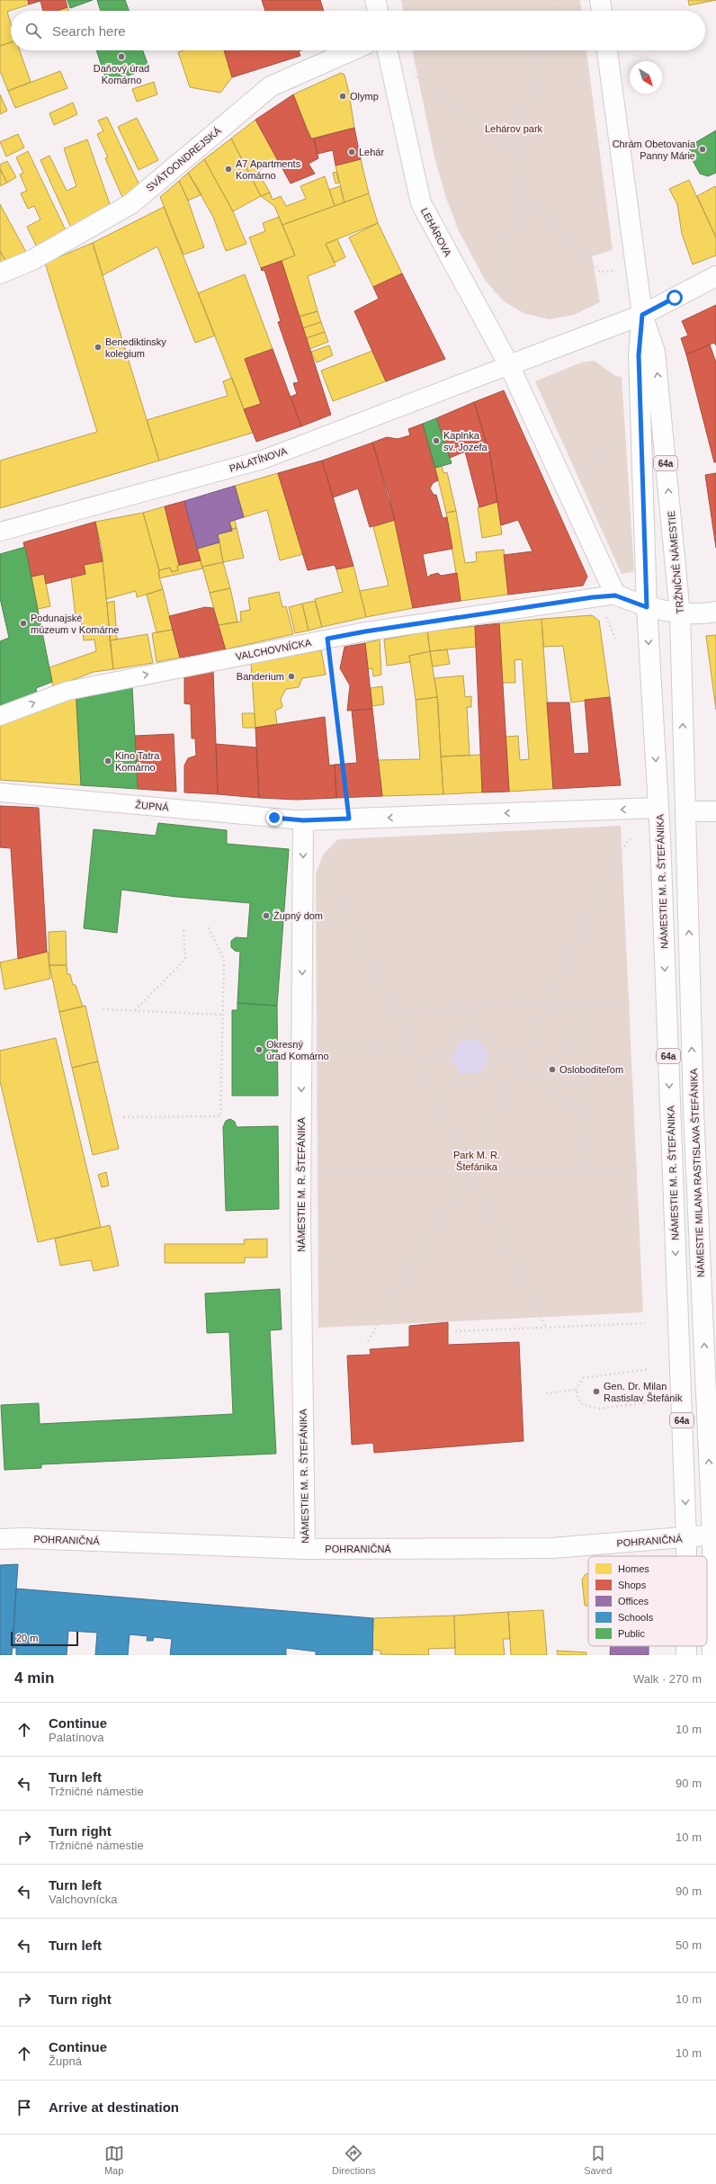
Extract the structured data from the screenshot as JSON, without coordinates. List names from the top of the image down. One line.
{"streets":{"street":["SVÄTOONDREJSKÁ","LEHÁROVA","PALATÍNOVA","64a","TRŽNIČNÉ NÁMESTIE","VALCHOVNÍCKA","ŽUPNÁ","NÁMESTIE M. R. ŠTEFÁNIKA","NÁMESTIE MILANA RASTISLAVA ŠTEFÁNIKA","POHRANIČNÁ"]},"crossings":[["LEHÁROVA","PALATÍNOVA"],["64a","TRŽNIČNÉ NÁMESTIE"],["64a","NÁMESTIE M. R. ŠTEFÁNIKA"],["64a","NÁMESTIE MILANA RASTISLAVA ŠTEFÁNIKA"],["64a","POHRANIČNÁ"],["TRŽNIČNÉ NÁMESTIE","NÁMESTIE MILANA RASTISLAVA ŠTEFÁNIKA"],["ŽUPNÁ","NÁMESTIE M. R. ŠTEFÁNIKA"],["NÁMESTIE M. R. ŠTEFÁNIKA","POHRANIČNÁ"],["NÁMESTIE MILANA RASTISLAVA ŠTEFÁNIKA","POHRANIČNÁ"]],"one_way":["VALCHOVNÍCKA","NÁMESTIE M. R. ŠTEFÁNIKA","NÁMESTIE MILANA RASTISLAVA ŠTEFÁNIKA"],"parks":["Lehárov park","Park M. R. Štefánika"],"places":["Daňový úrad Komárno","Olymp","Chrám Obetovania Panny Márie","Lehár","A7 Apartments Komárno","Benediktinsky kolegium","Kaplnka sv. Jozefa","Podunajské múzeum v Komárne","Banderium","Kino Tatra Komárno","Župný dom","Okresný úrad Komárno","Osloboditeľom","Gen. Dr. Milan Rastislav Štefánik"],"legend":["Homes","Shops","Offices","Schools","Public"],"scale_bar":"20 m","north":"bottom right","page":{"search":"Search here","scale":"20 m","heading":["4 min","Walk · 270 m"],"list":[["Continue","Palatínova","10 m"],["Turn left","Tržničné námestie","90 m"],["Turn right","Tržničné námestie","10 m"],["Turn left","Valchovnícka","90 m"],["Turn left","50 m"],["Turn right","10 m"],["Continue","Župná","10 m"],"Arrive at destination"],"nav":["Map","Directions","Saved"]}}
